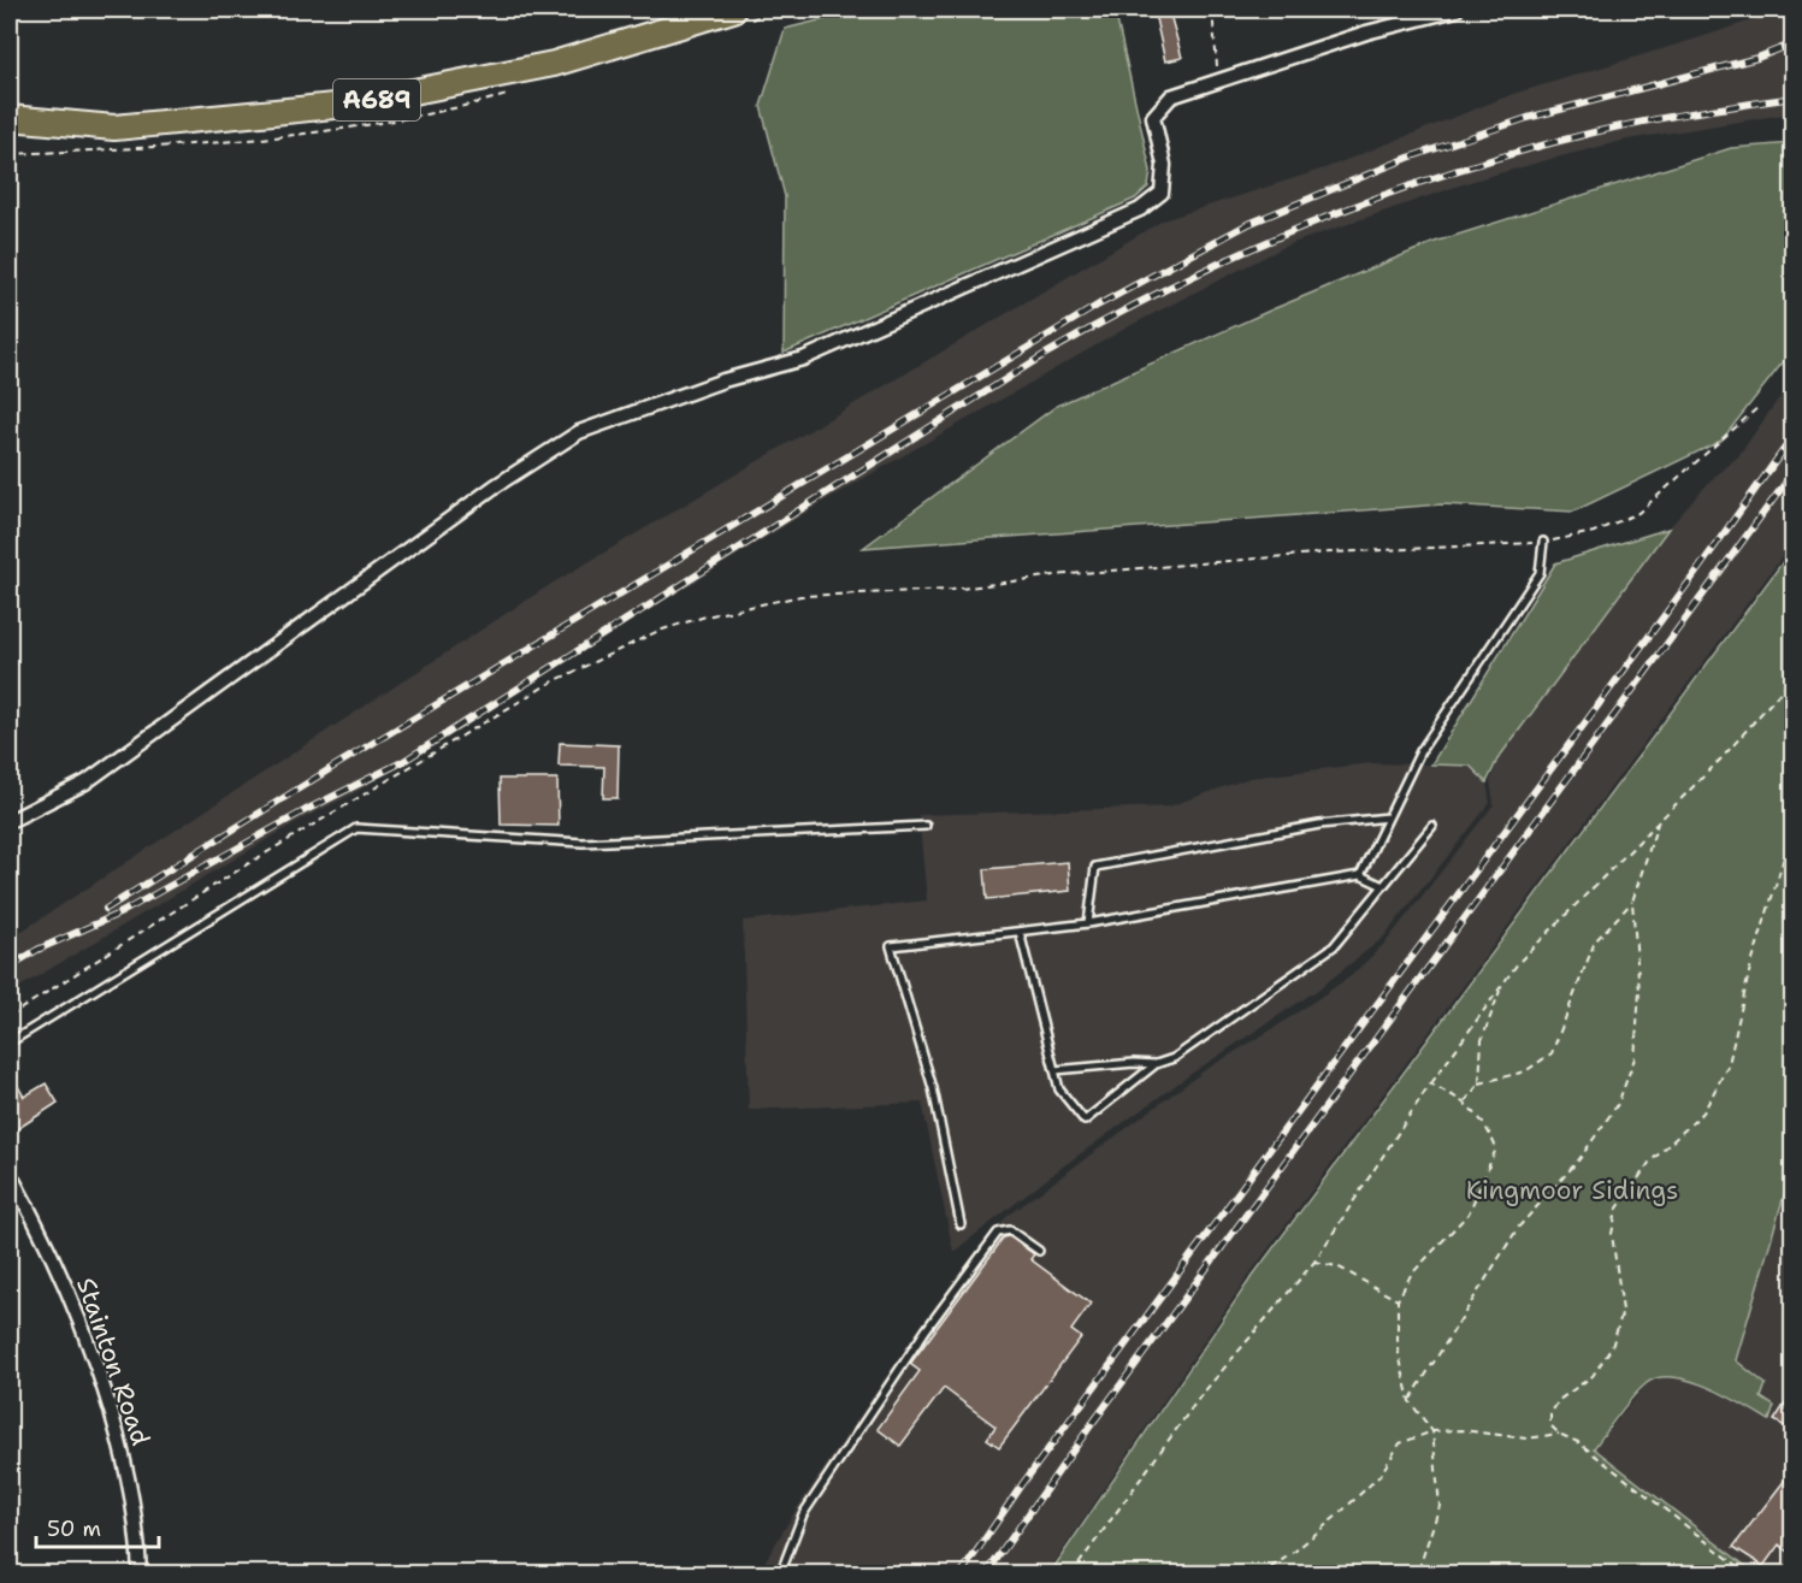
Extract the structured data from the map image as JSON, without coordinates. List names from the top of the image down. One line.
{"streets":{"highway":["A689"],"street":["Stainton Road"]},"parks":["Kingmoor Sidings"],"scale_bar":"50 m"}
